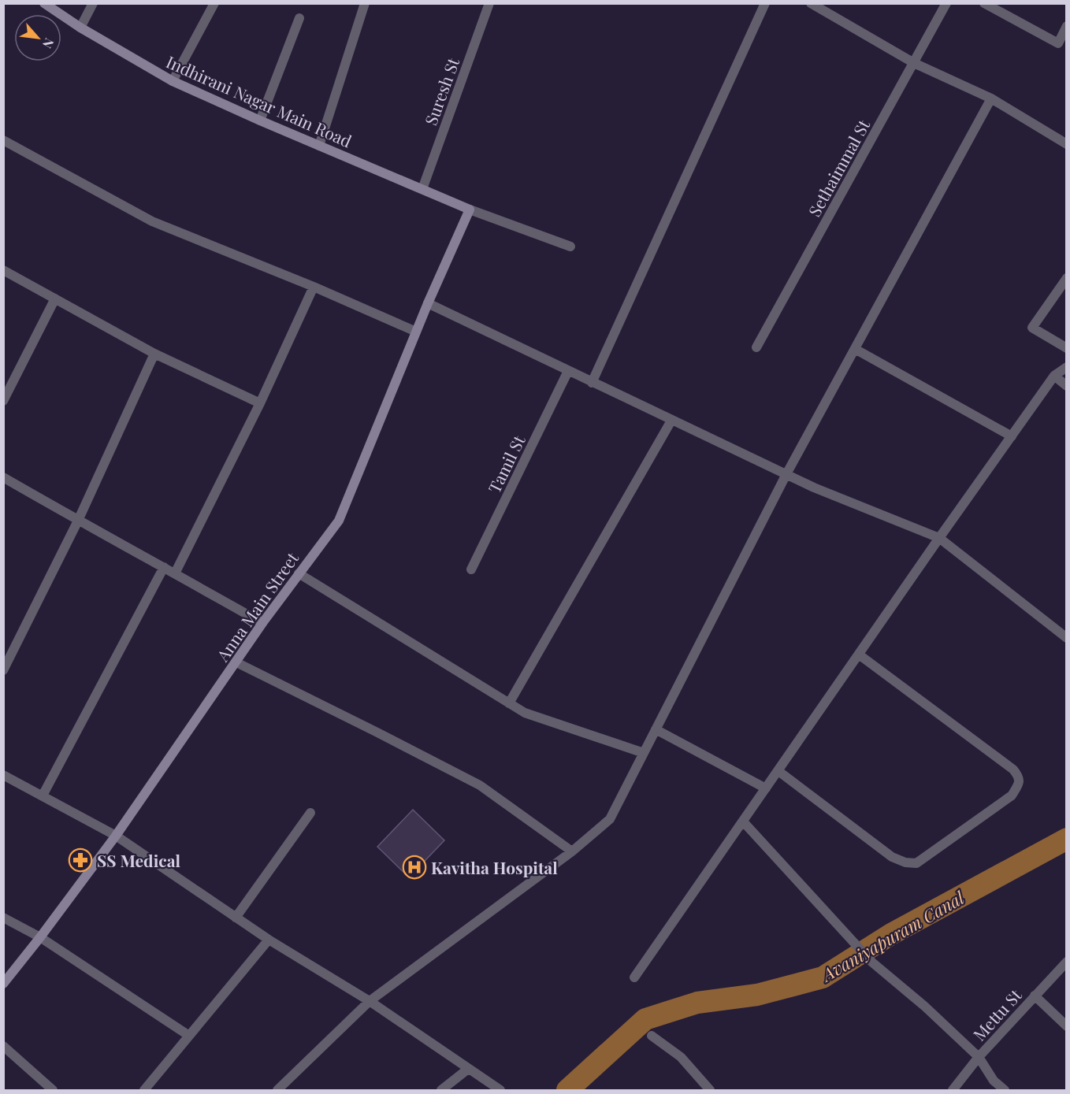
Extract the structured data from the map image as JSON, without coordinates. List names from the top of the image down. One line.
{"streets":{"street":["Suresh St","Indhirani Nagar Main Road","Sethaimmal St","Tamil St","Anna Main Street","Mettu St"]},"crossings":[["Suresh St","Indhirani Nagar Main Road"],["Indhirani Nagar Main Road","Anna Main Street"]],"water":["Avaniyapuram Canal"],"places":{"pharmacy":["SS Medical"],"hospital":["Kavitha Hospital"]},"north":"bottom right"}
